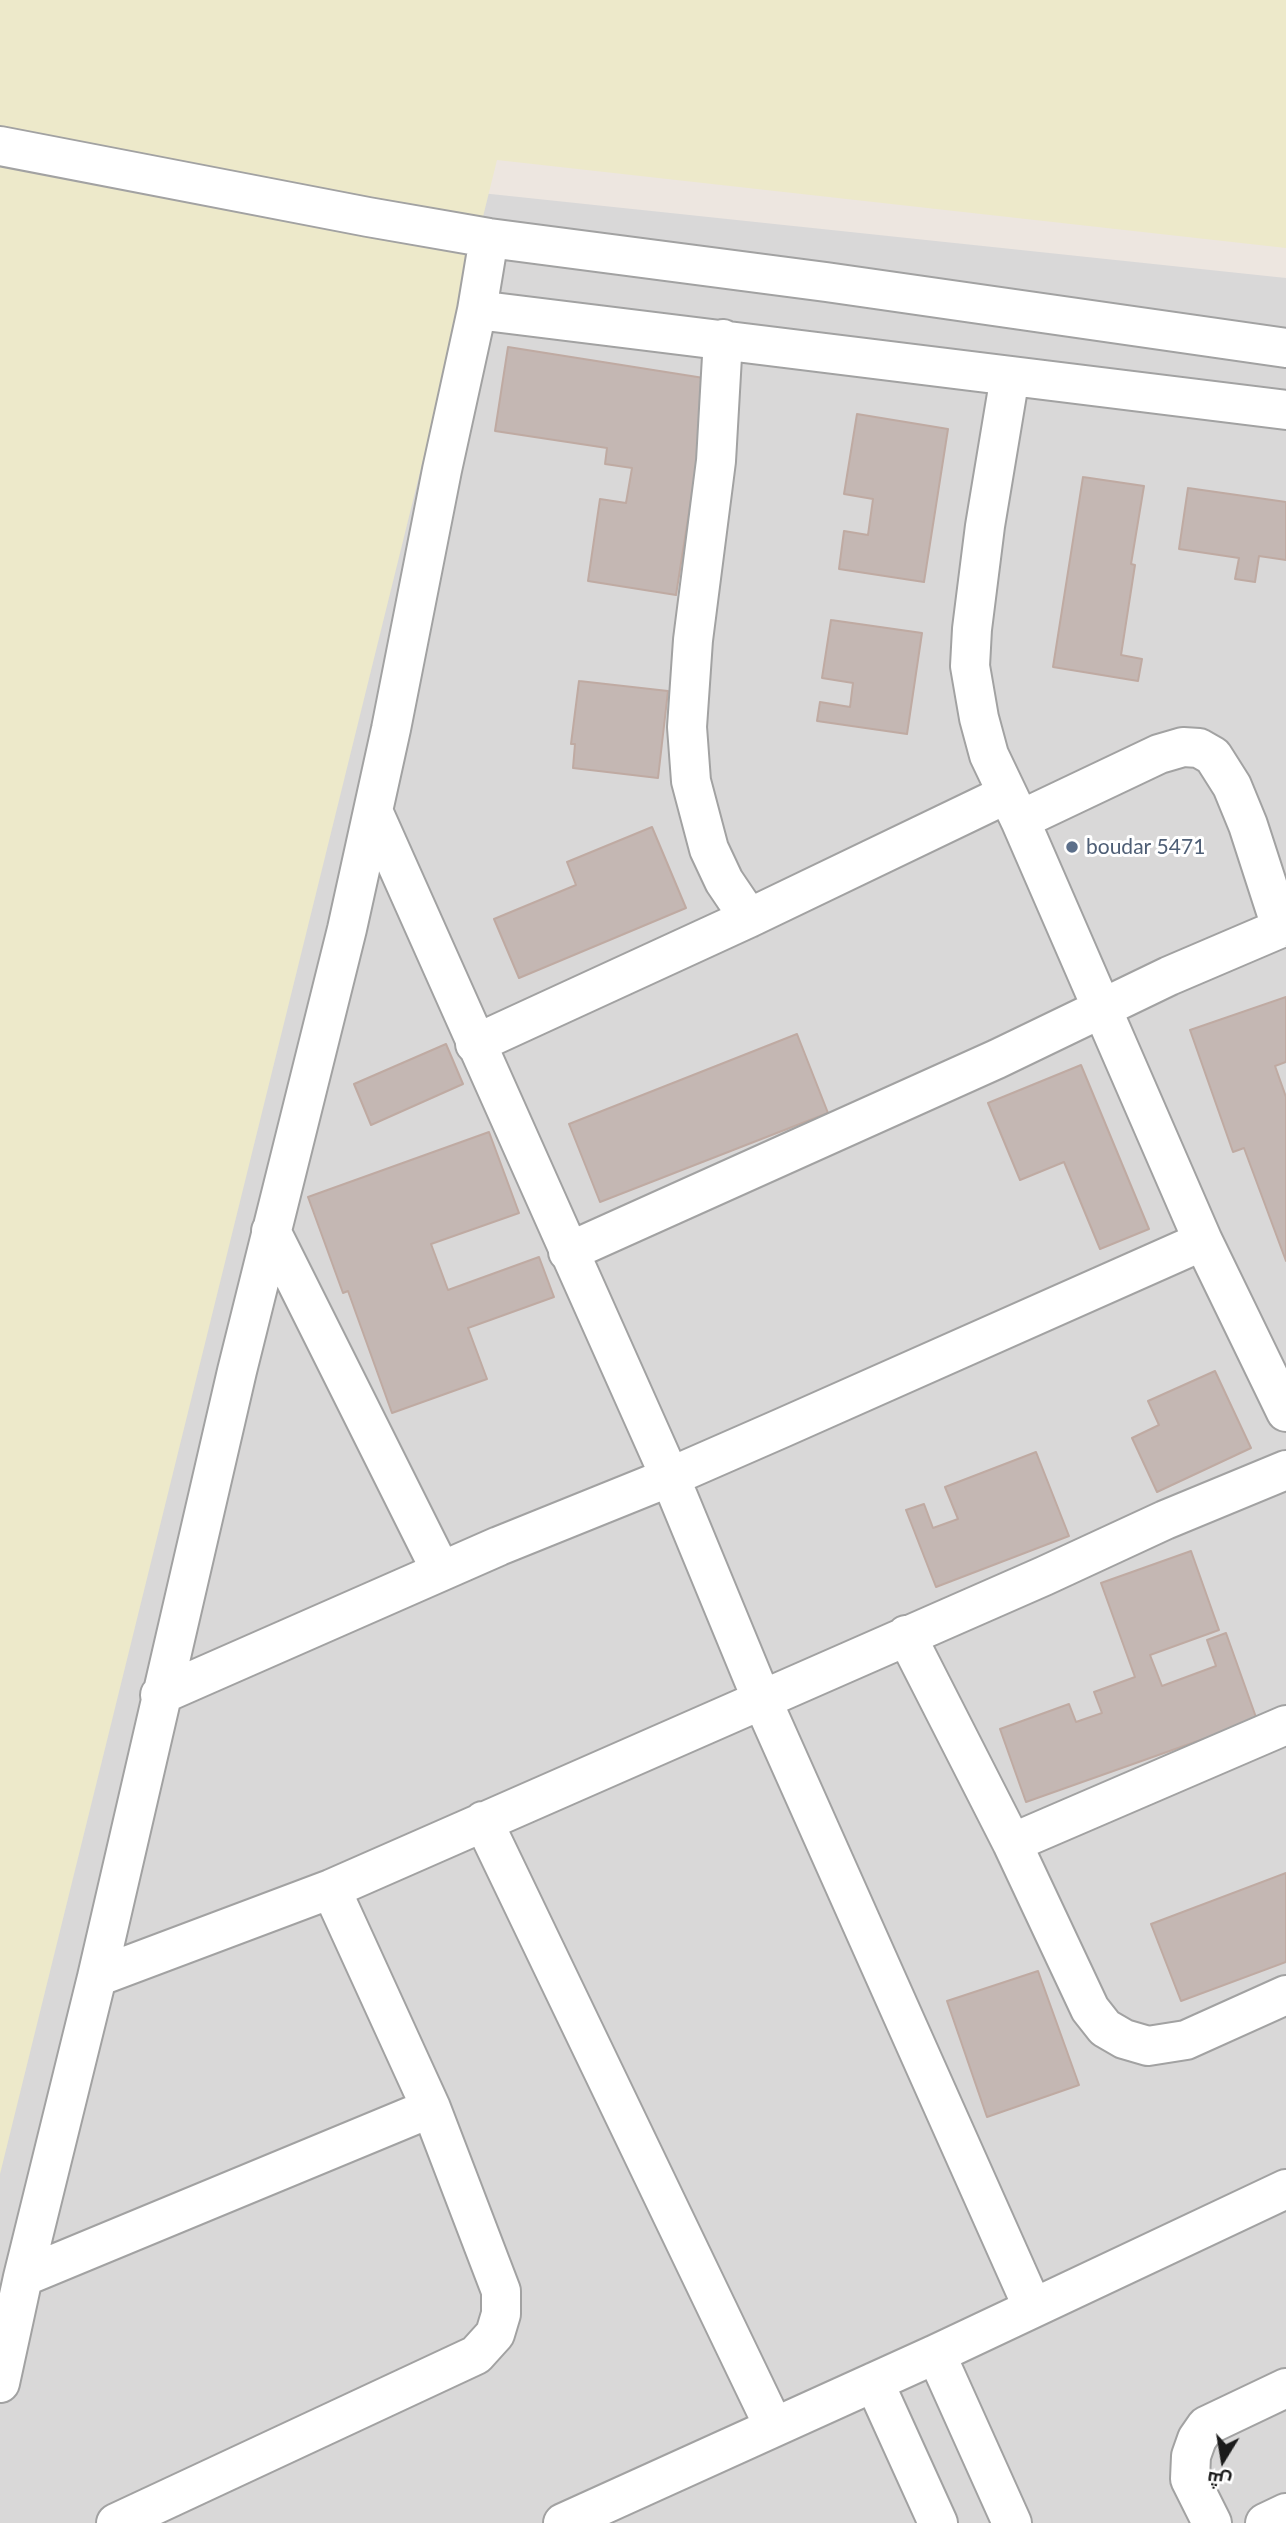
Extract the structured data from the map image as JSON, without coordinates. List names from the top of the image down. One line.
{"places":["boudar 5471"],"north":"bottom"}
